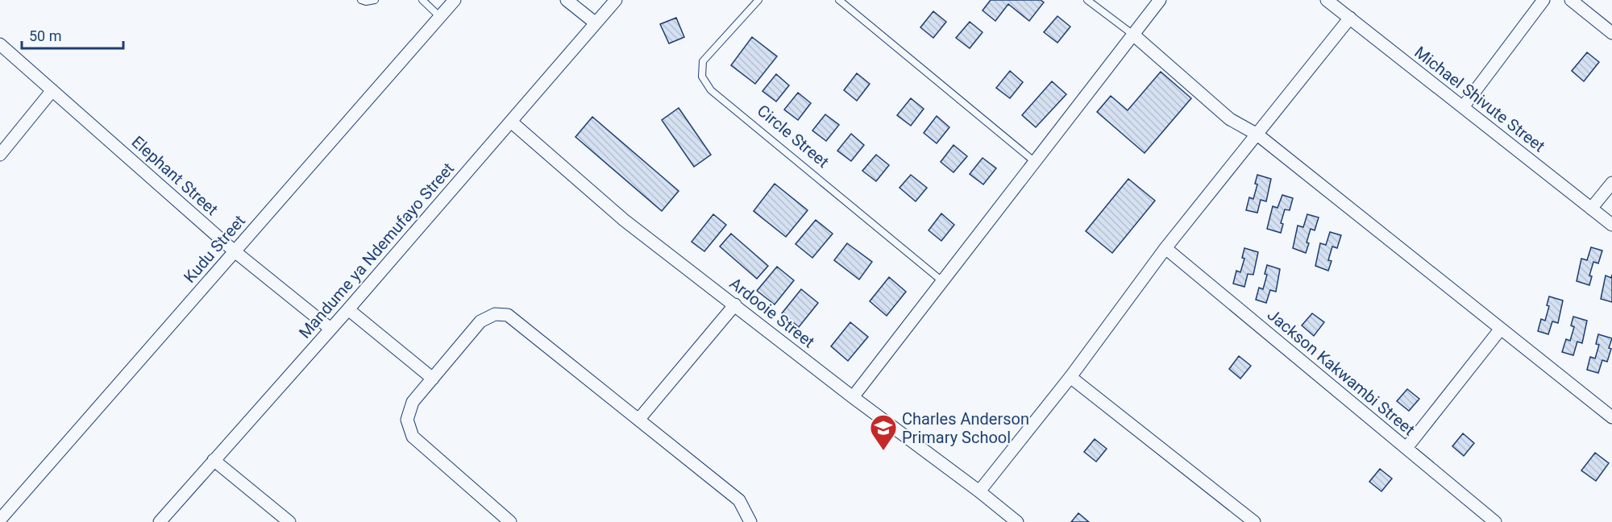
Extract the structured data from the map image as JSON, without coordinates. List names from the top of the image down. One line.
{"streets":{"street":["Michael Shivute Street","Elephant Street","Kudu Street","Mandume ya Ndemufayo Street","Ardooie Street","Jackson Kakwambi Street"],"lane":["Circle Street"]},"crossings":[["Elephant Street","Kudu Street"],["Elephant Street","Mandume ya Ndemufayo Street"],["Mandume ya Ndemufayo Street","Ardooie Street"]],"places":{"school or university":["Charles Anderson Primary School"]},"scale_bar":"50 m"}
